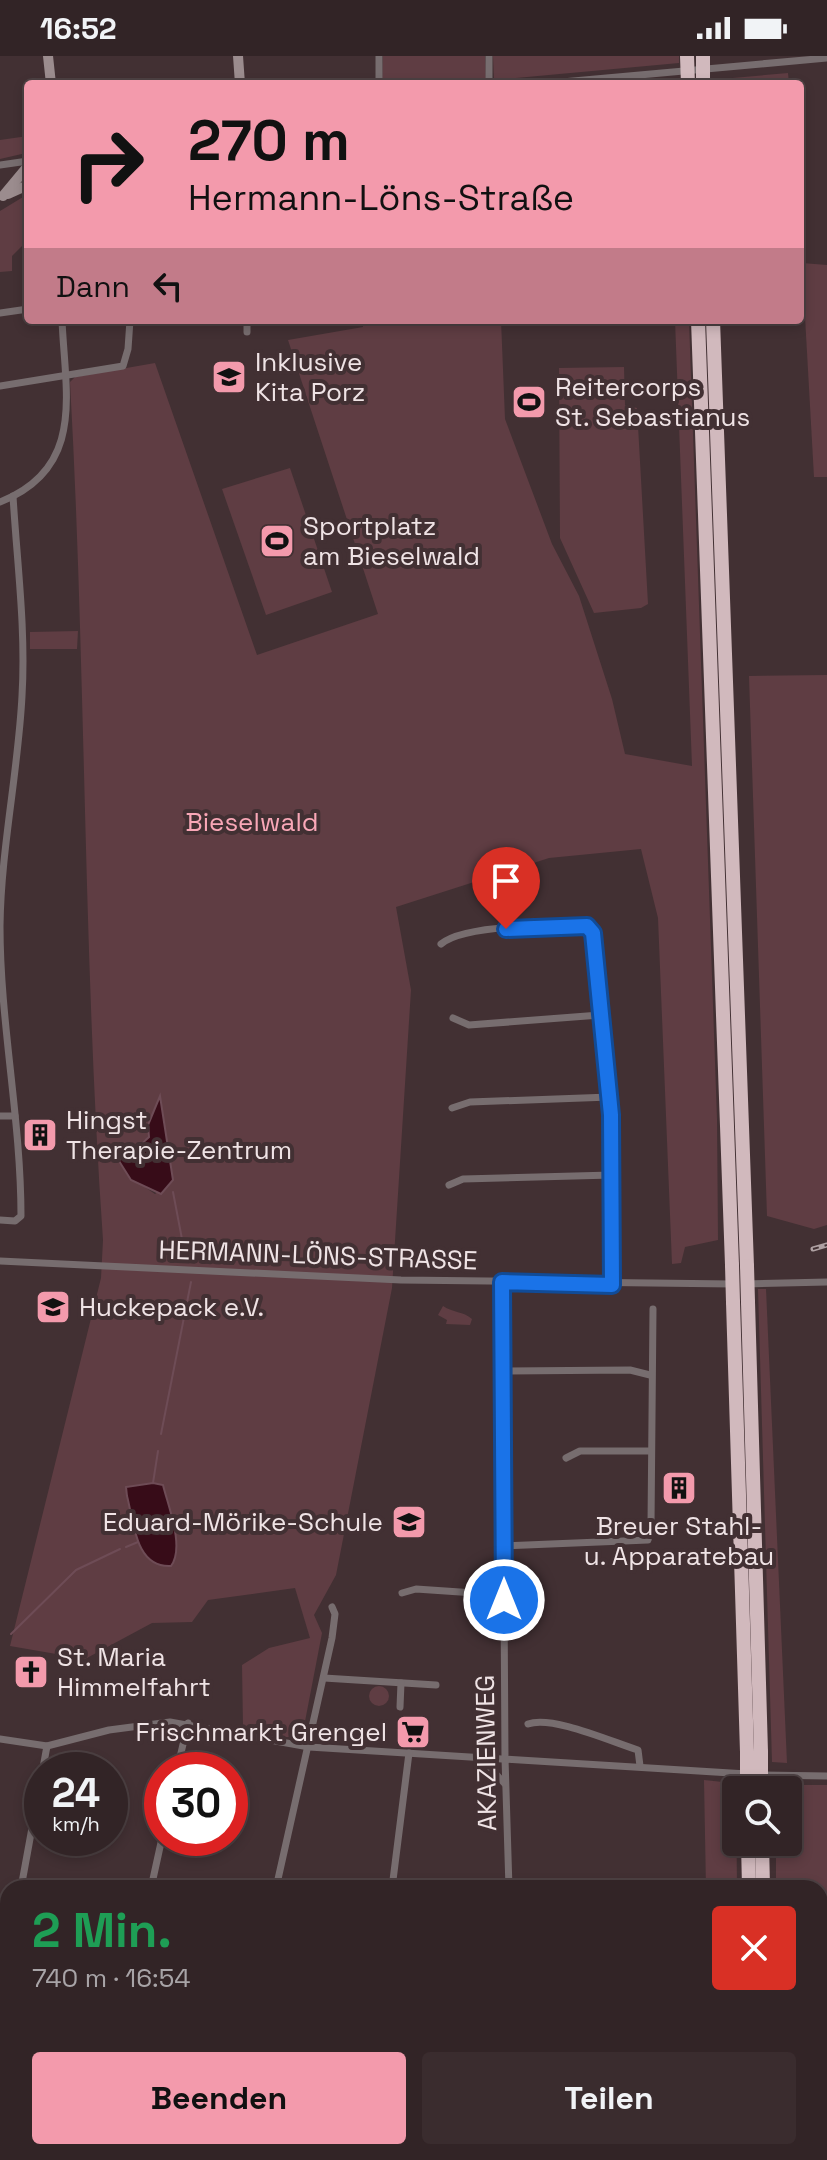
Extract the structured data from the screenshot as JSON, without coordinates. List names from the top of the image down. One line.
{"streets":{"street":["HERMANN-LÖNS-STRASSE","AKAZIENWEG"]},"crossings":[["HERMANN-LÖNS-STRASSE","AKAZIENWEG"]],"parks":["Bieselwald"],"places":{"school or university":["Inklusive Kita Porz","Huckepack e.V.","Eduard-Mörike-Schule"],"sports":["Reitercorps St. Sebastianus","Sportplatz am Bieselwald"],"building":["Hingst Therapie-Zentrum","Breuer Stahl- u. Apparatebau"],"church":["St. Maria Himmelfahrt"],"supermarket":["Frischmarkt Grengel"]},"page":{"status":"16:52","turn":["270 m","Hermann-Löns-Straße"],"then":"Dann","speed":"24 km/h","limit":"30","heading":["2 Min.","740 m · 16:54"],"buttons":["Beenden","Teilen"]}}
